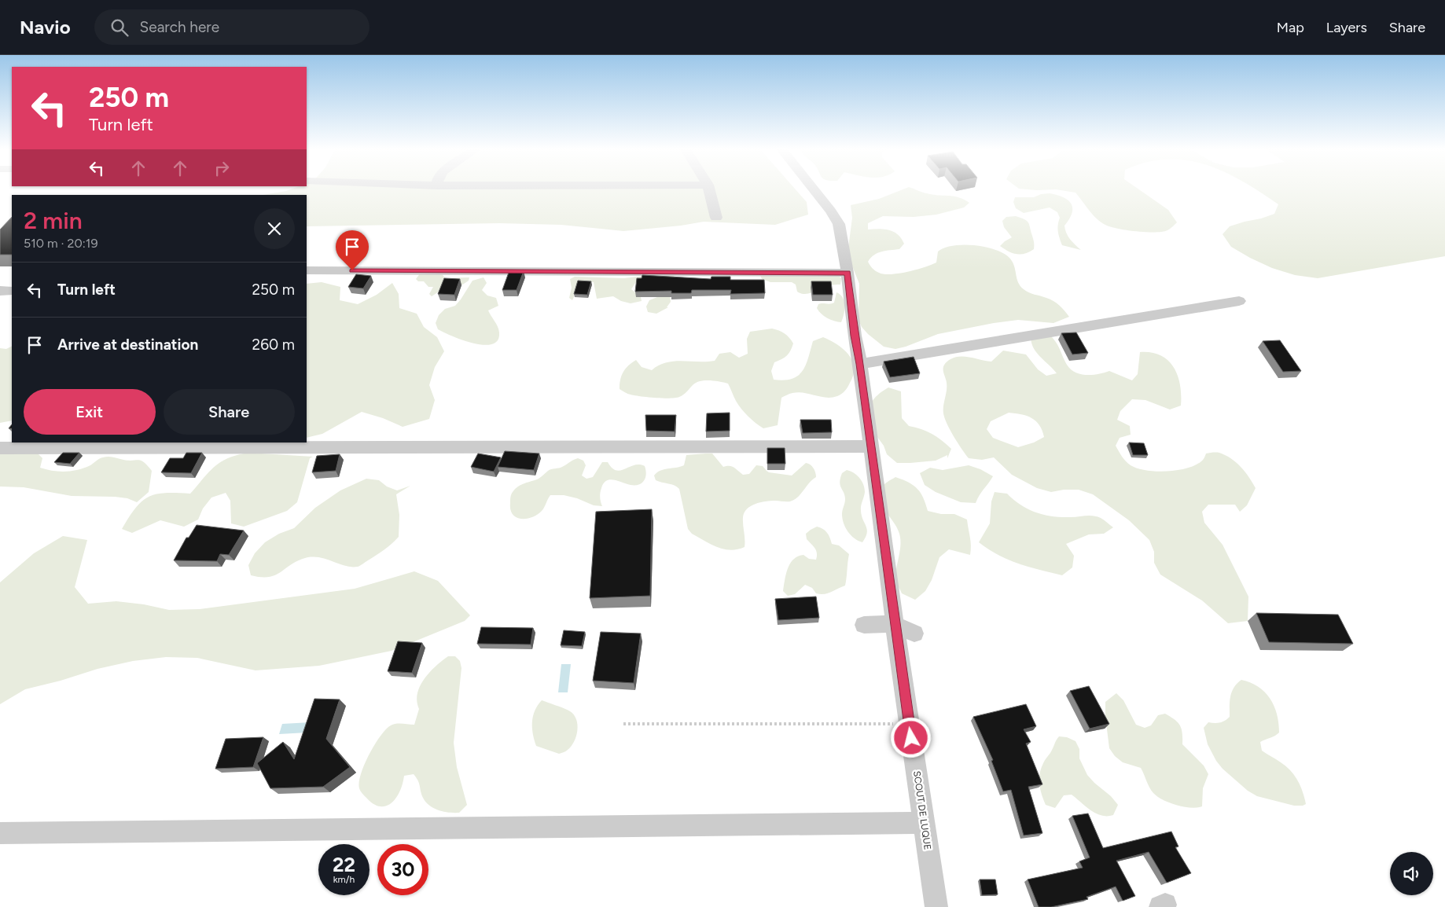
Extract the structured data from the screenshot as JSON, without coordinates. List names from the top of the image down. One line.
{"streets":{"street":["SCOUT DE LUQUE"]},"page":{"header":"Navio","search":"Search here","nav":["Map","Layers","Share"],"turn":["250 m","Turn left"],"heading":["2 min","510 m · 20:19"],"list":[{"name":"Turn left","value":"250 m"},{"name":"Arrive at destination","value":"260 m"}],"buttons":["Exit","Share"],"speed":"22 km/h","limit":"30"}}
